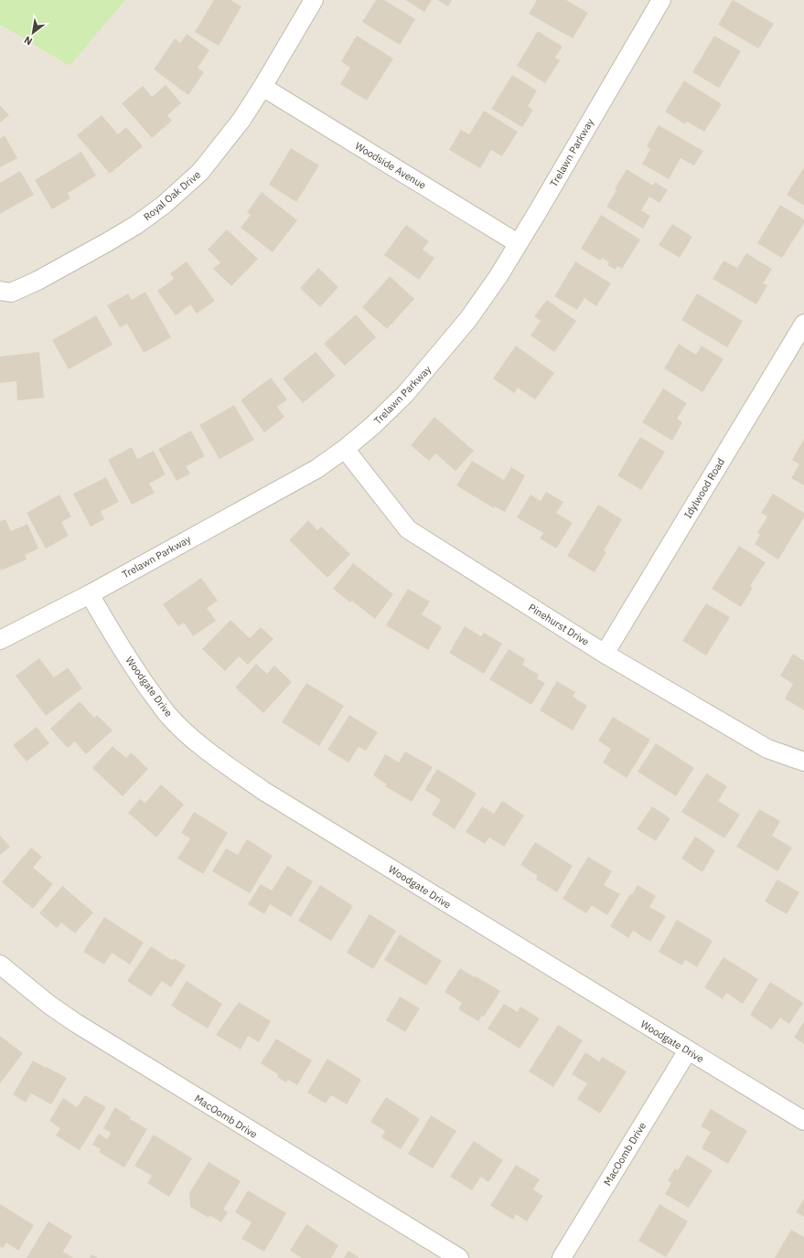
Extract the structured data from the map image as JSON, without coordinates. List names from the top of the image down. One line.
{"streets":{"street":["Trelawn Parkway","Woodside Avenue","Royal Oak Drive","Idylwood Road","Pinehurst Drive","Woodgate Drive","MacOomb Drive"]},"crossings":[["Trelawn Parkway","Woodside Avenue"],["Trelawn Parkway","Pinehurst Drive"],["Trelawn Parkway","Woodgate Drive"],["Woodside Avenue","Royal Oak Drive"],["Idylwood Road","Pinehurst Drive"],["Woodgate Drive","MacOomb Drive"]],"north":"bottom left"}
